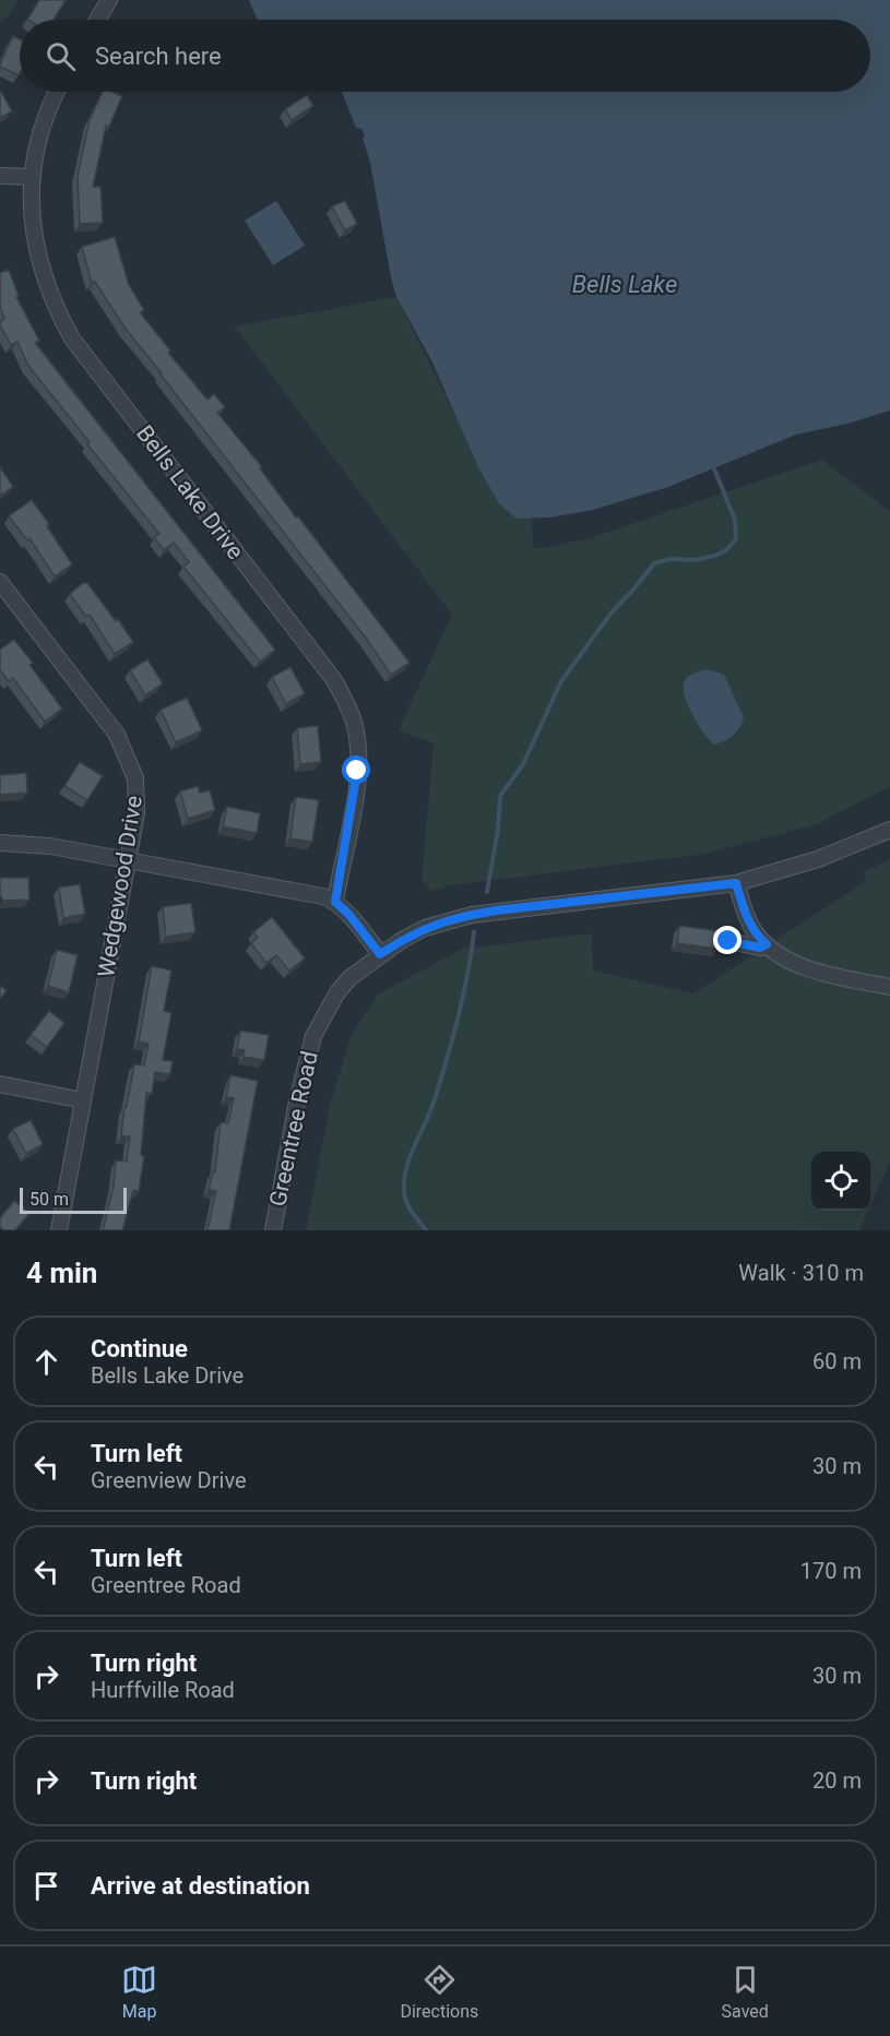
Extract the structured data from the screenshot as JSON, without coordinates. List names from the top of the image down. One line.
{"streets":{"street":["Bells Lake Drive","Wedgewood Drive","Greentree Road"]},"water":["Bells Lake"],"scale_bar":"50 m","page":{"search":"Search here","scale":"50 m","heading":["4 min","Walk · 310 m"],"list":[["Continue","Bells Lake Drive","60 m"],["Turn left","Greenview Drive","30 m"],["Turn left","Greentree Road","170 m"],["Turn right","Hurffville Road","30 m"],["Turn right","20 m"],"Arrive at destination"],"nav":["Map","Directions","Saved"]}}
